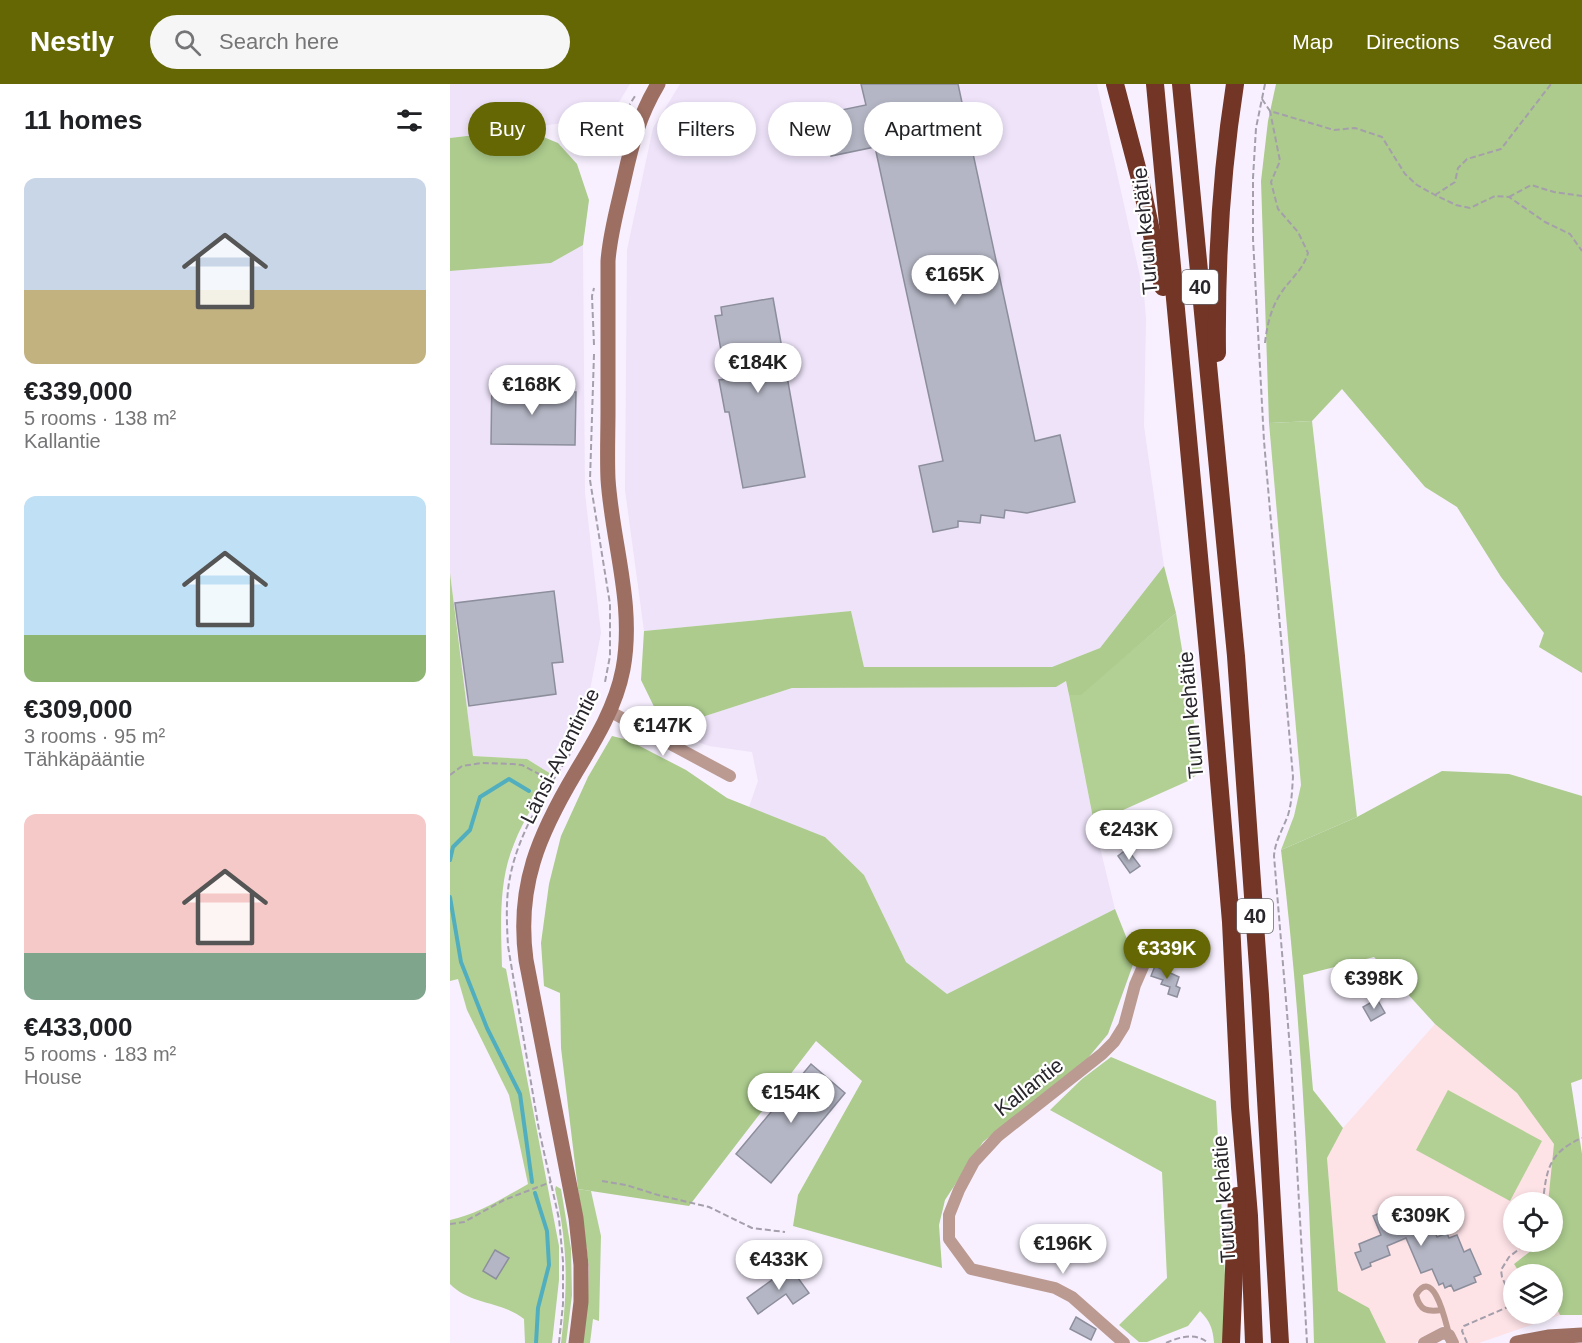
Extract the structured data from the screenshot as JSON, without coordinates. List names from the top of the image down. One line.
{"streets":{"highway":["Turun kehätie","40"],"street":["Länsi-Avantintie","Kallantie"]},"page":{"header":"Nestly","search":"Search here","nav":["Map","Directions","Saved"],"heading":"11 homes","chip":["Buy","Rent","Filters","New","Apartment"],"list":[{"name":"€339,000","note":"5 rooms · 138 m² · Kallantie"},{"name":"€309,000","note":"3 rooms · 95 m² · Tähkäpääntie"},{"name":"€433,000","note":"5 rooms · 183 m² · House"}],"price":["€165K","€184K","€168K","€147K","€243K","€339K","€398K","€154K","€309K","€196K","€433K"]}}
